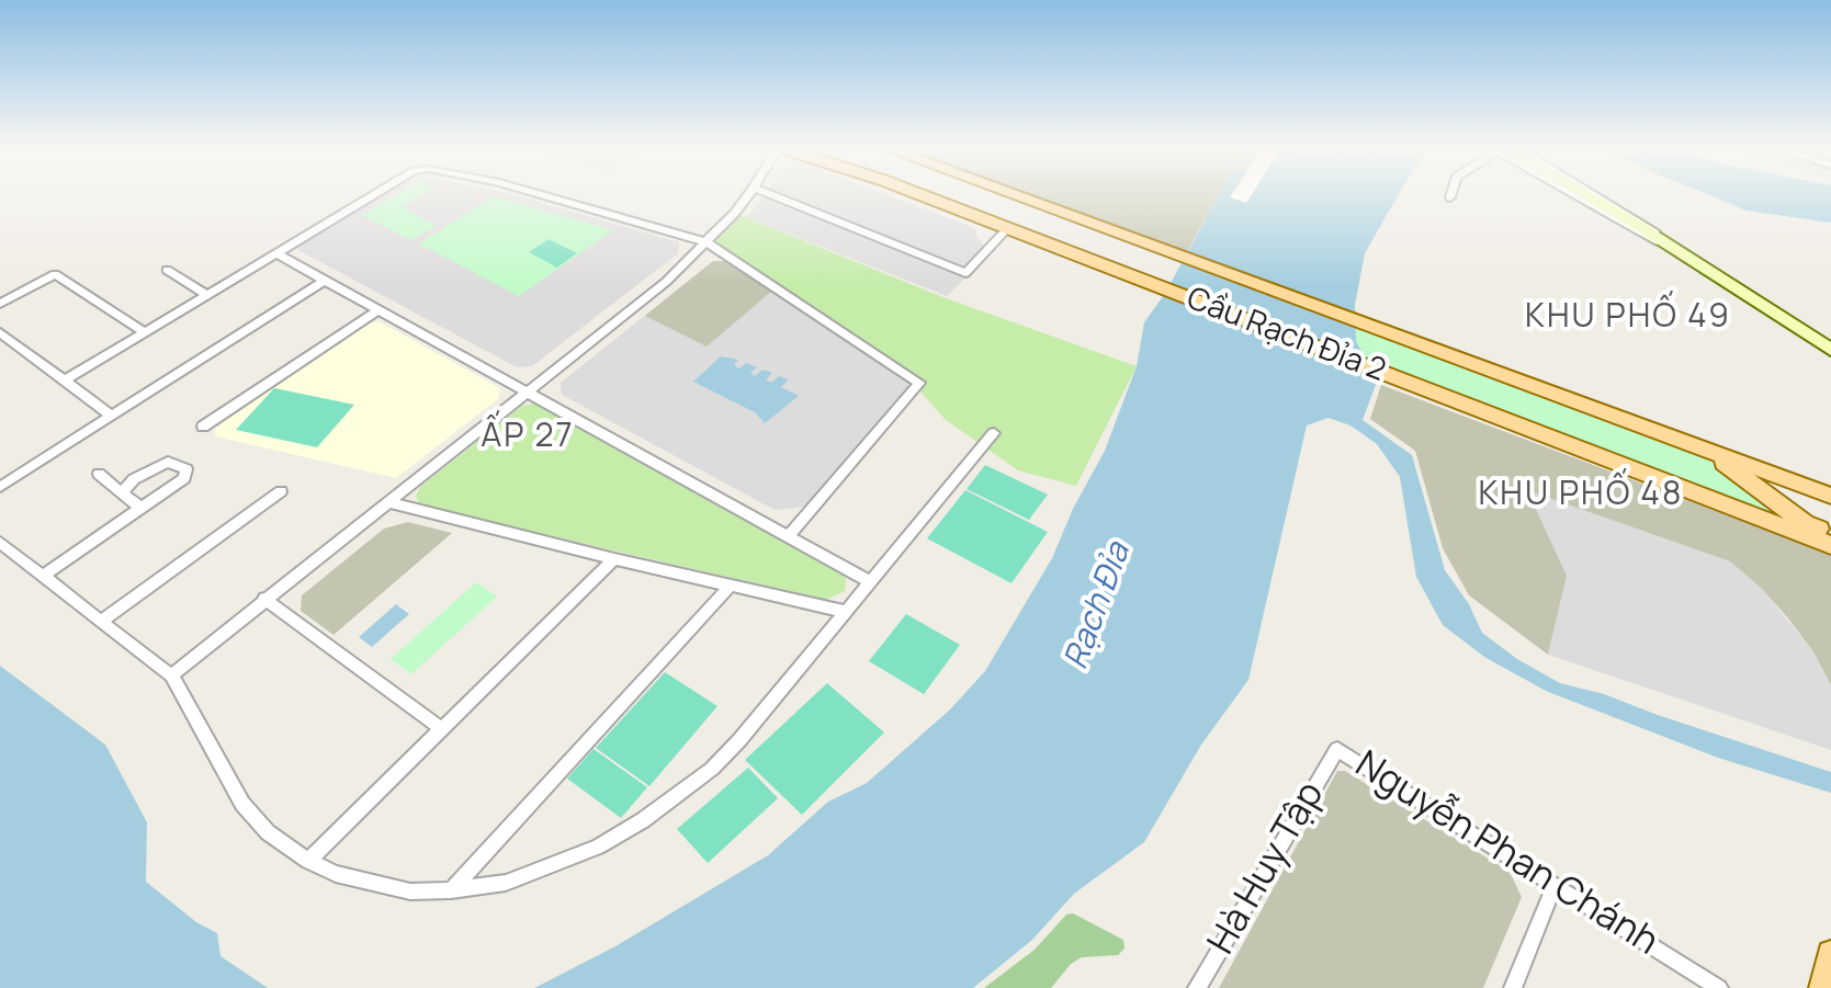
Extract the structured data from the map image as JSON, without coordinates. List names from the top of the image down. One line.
{"streets":{"main road":["Cầu Rạch Đỉa 2"],"street":["Nguyễn Phan Chánh","Hà Huy Tập"]},"crossings":[["Nguyễn Phan Chánh","Hà Huy Tập"]],"districts":["KHU PHỐ 49","ẤP 27","KHU PHỐ 48"],"water":["Rạch Đỉa"]}
